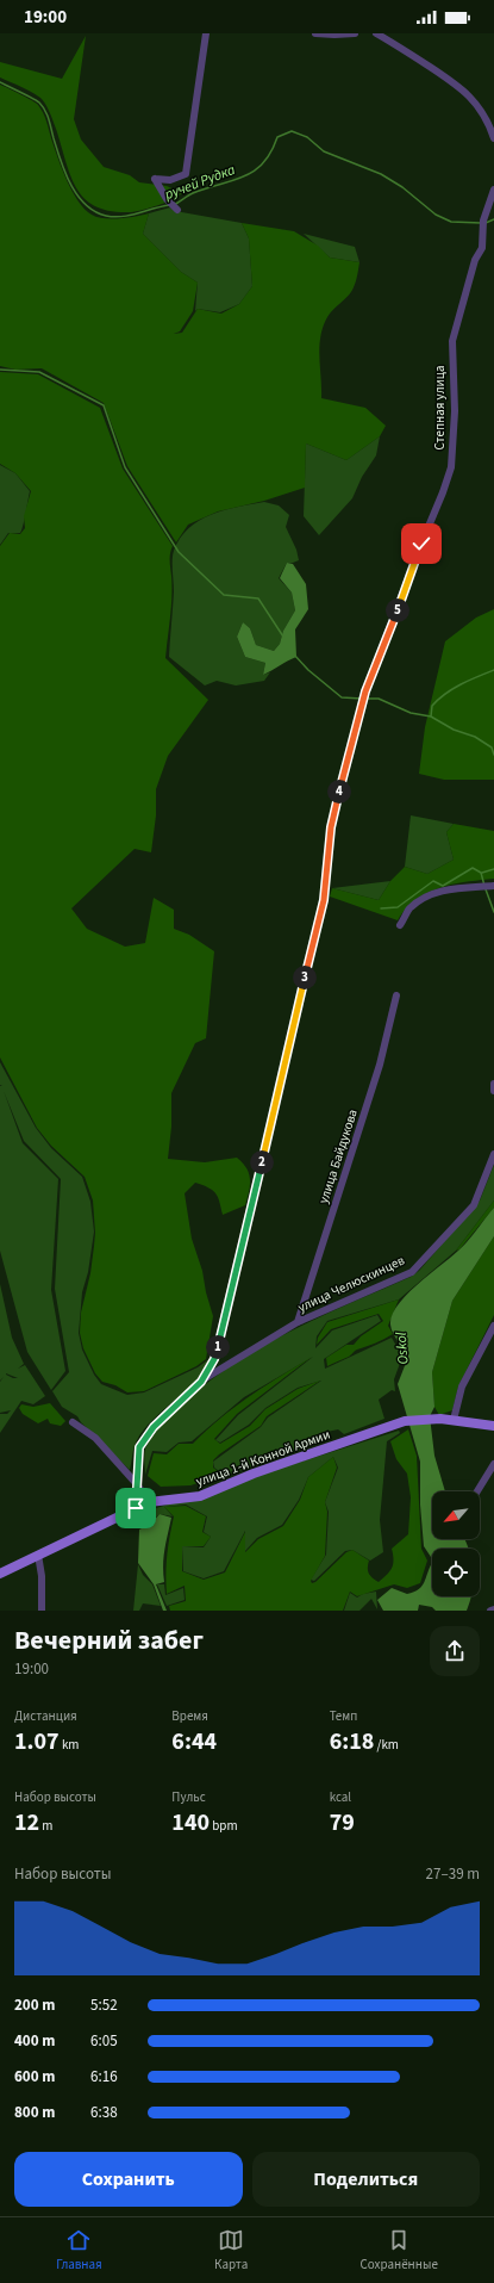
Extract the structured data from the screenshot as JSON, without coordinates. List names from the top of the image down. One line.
{"streets":{"main road":["улица 1-й Конной Армии"],"street":["Степная улица","улица Байдукова","улица Челюскинцев"]},"crossings":[["Степная улица","улица Челюскинцев"],["Степная улица","улица 1-й Конной Армии"],["улица Байдукова","улица Челюскинцев"]],"water":["ручей Рудка","Oskol"],"north":"bottom left","page":{"status":"19:00","pins":["5","4","3","2","1"],"heading":["Вечерний забег","19:00"],"stats":[["Дистанция","1.07 km"],["Время","6:44"],["Темп","6:18 /km"],["Набор высоты","12 m"],["Пульс","140 bpm"],["kcal","79"]],"chart":["Набор высоты","27–39 m"],"list":[{"name":"200 m","note":"5:52"},{"name":"400 m","note":"6:05"},{"name":"600 m","note":"6:16"},{"name":"800 m","note":"6:38"}],"buttons":["Сохранить","Поделиться"],"tabs":["Главная","Карта","Сохранённые"]}}
